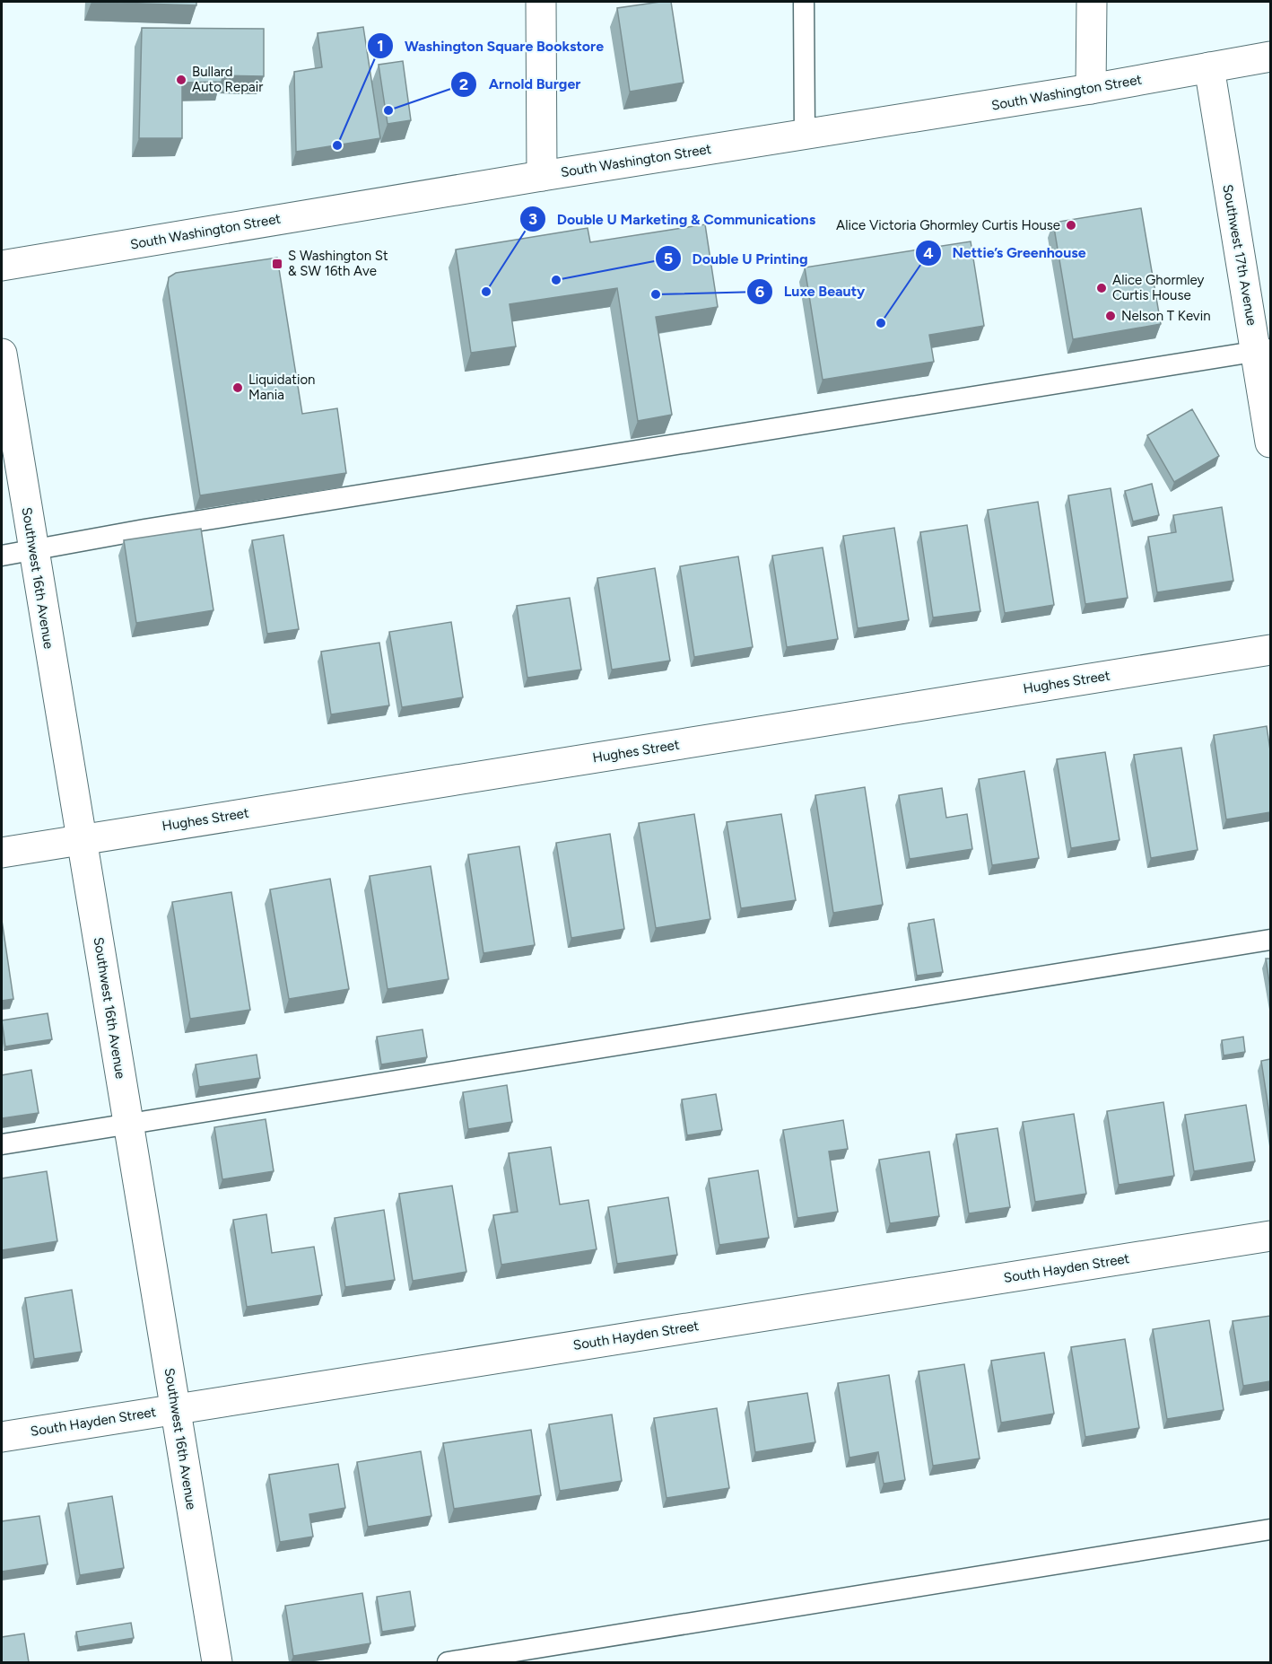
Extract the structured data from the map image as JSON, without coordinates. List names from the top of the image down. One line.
{"streets":{"street":["South Washington Street","Southwest 17th Avenue","Southwest 16th Avenue","Hughes Street","South Hayden Street"]},"crossings":[["South Washington Street","Southwest 17th Avenue"],["Southwest 16th Avenue","Hughes Street"],["Southwest 16th Avenue","South Hayden Street"]],"places":{"other":["Bullard Auto Repair","Arnold Burger","Washington Square Bookstore","Alice Victoria Ghormley Curtis House","Double U Printing","Alice Ghormley Curtis House","Double U Marketing & Communications","Luxe Beauty","Nelson T Kevin","Nettie’s Greenhouse","Liquidation Mania"],"transit":["S Washington St & SW 16th Ave"]}}
